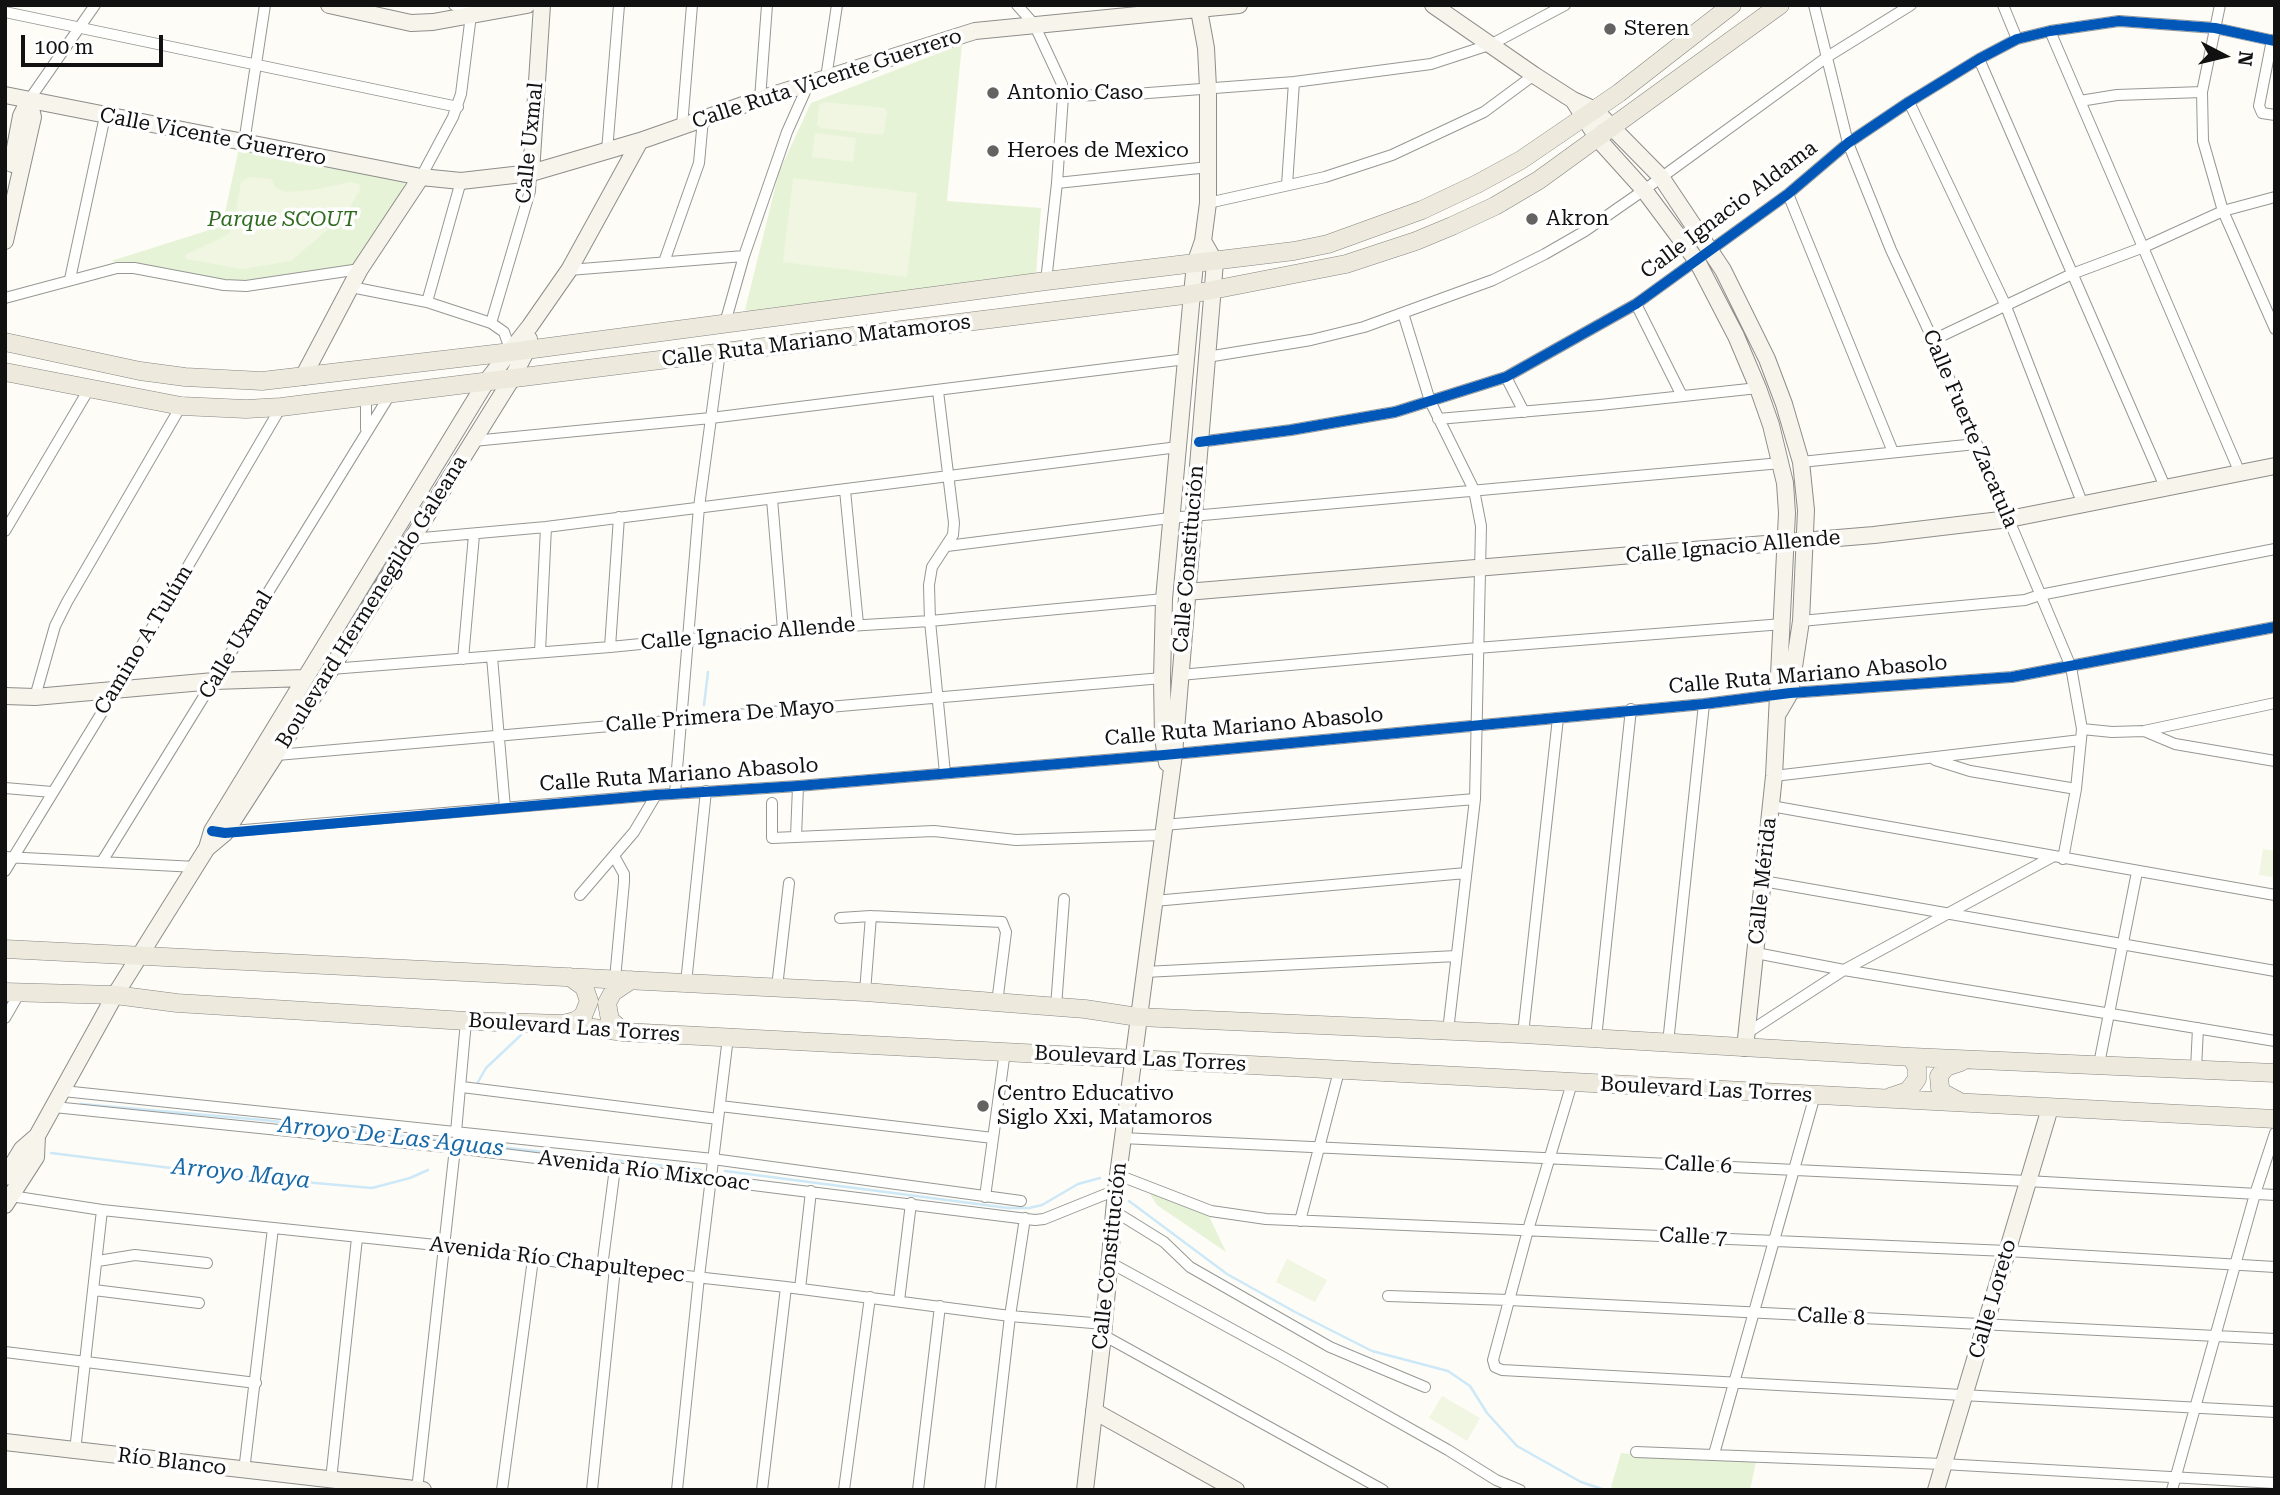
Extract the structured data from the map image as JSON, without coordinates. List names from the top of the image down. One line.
{"streets":{"main road":["Calle Ruta Vicente Guerrero","Calle Vicente Guerrero","Calle Uxmal","Calle Ruta Mariano Matamoros","Calle Ignacio Allende","Calle Constitución","Boulevard Hermenegildo Galeana","Calle Mérida","Boulevard Las Torres","Calle Loreto","Río Blanco"],"street":["Calle Ignacio Aldama","Calle Fuerte Zacatula","Camino A Tulúm","Calle Ruta Mariano Abasolo","Calle Primera De Mayo","Calle 6","Avenida Río Mixcoac","Calle 7","Avenida Río Chapultepec","Calle 8"]},"crossings":[["Calle Ruta Vicente Guerrero","Calle Vicente Guerrero"],["Calle Ruta Vicente Guerrero","Calle Uxmal"],["Calle Ruta Vicente Guerrero","Calle Constitución"],["Calle Uxmal","Calle Ruta Mariano Matamoros"],["Calle Ignacio Aldama","Calle Fuerte Zacatula"],["Calle Ignacio Aldama","Calle Constitución"],["Calle Ruta Mariano Matamoros","Calle Constitución"],["Calle Ruta Mariano Matamoros","Boulevard Hermenegildo Galeana"],["Calle Ruta Mariano Matamoros","Camino A Tulúm"],["Calle Fuerte Zacatula","Calle Ignacio Allende"],["Calle Fuerte Zacatula","Calle Ruta Mariano Abasolo"],["Calle Ignacio Allende","Calle Constitución"],["Calle Ignacio Allende","Boulevard Hermenegildo Galeana"],["Calle Constitución","Calle Ruta Mariano Abasolo"],["Calle Constitución","Calle Primera De Mayo"],["Calle Constitución","Boulevard Las Torres"],["Calle Constitución","Calle 6"],["Calle Constitución","Avenida Río Mixcoac"],["Calle Constitución","Calle 7"],["Calle Constitución","Avenida Río Chapultepec"],["Boulevard Hermenegildo Galeana","Calle Ruta Mariano Abasolo"],["Boulevard Hermenegildo Galeana","Calle Primera De Mayo"],["Boulevard Hermenegildo Galeana","Boulevard Las Torres"],["Boulevard Hermenegildo Galeana","Avenida Río Mixcoac"],["Boulevard Hermenegildo Galeana","Avenida Río Chapultepec"],["Calle Ruta Mariano Abasolo","Calle Mérida"],["Calle Mérida","Boulevard Las Torres"],["Boulevard Las Torres","Calle Loreto"],["Calle 6","Calle Loreto"],["Avenida Río Mixcoac","Calle 7"],["Calle 7","Calle Loreto"],["Calle Loreto","Calle 8"]],"water":["Arroyo De Las Aguas","Arroyo Maya"],"parks":["Parque SCOUT"],"places":["Steren","Antonio Caso","Heroes de Mexico","Akron","Centro Educativo Siglo Xxi, Matamoros"],"scale_bar":"100 m","north":"right"}
